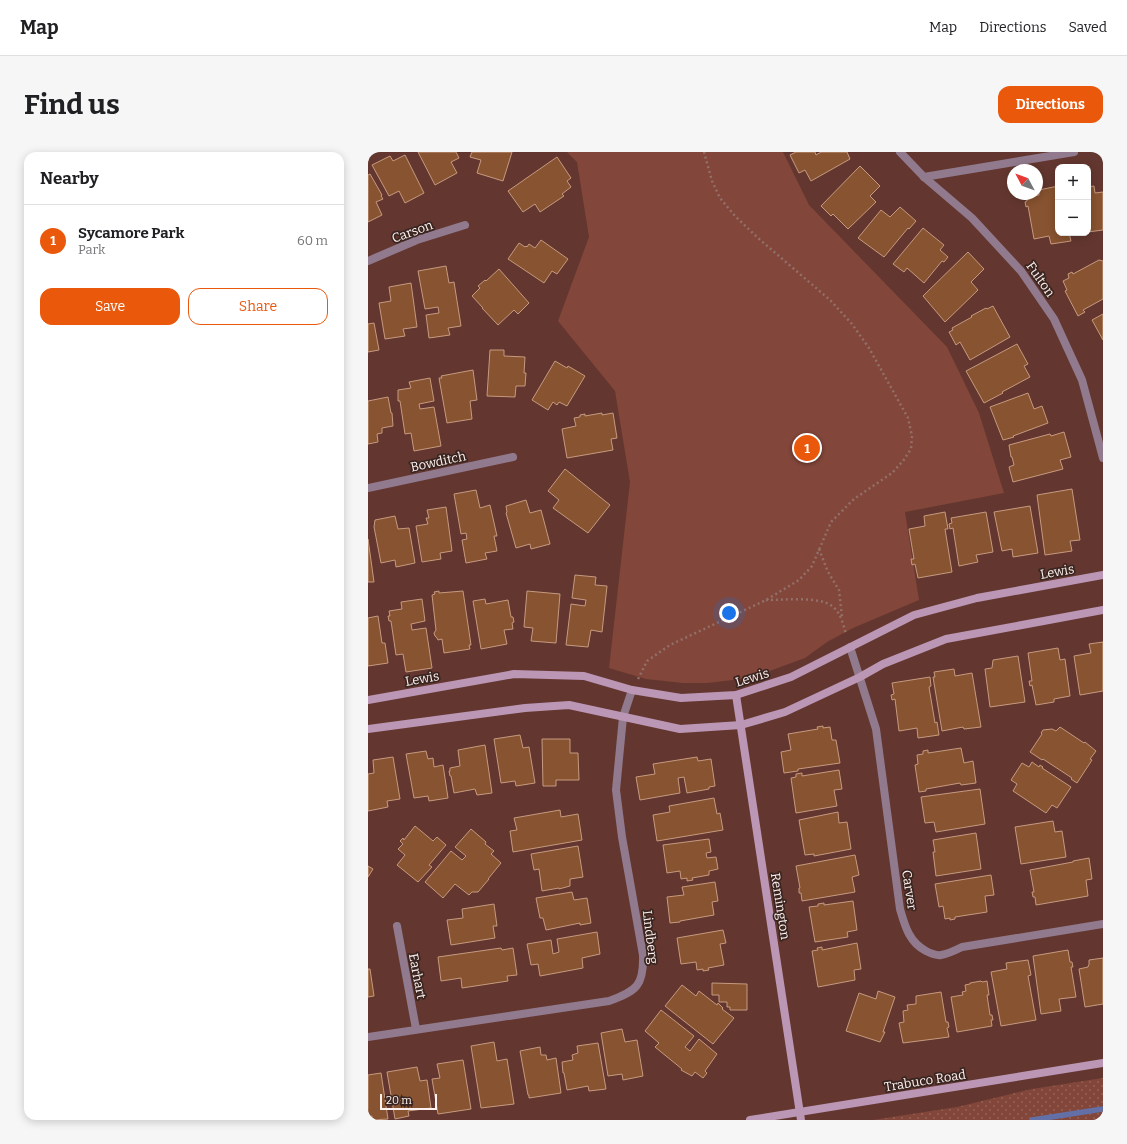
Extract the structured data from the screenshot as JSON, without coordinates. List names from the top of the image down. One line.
{"streets":{"street":["Carson","Fulton","Bowditch","Lewis","Carver","Remington","Lindberg","Earhart","Trabuco Road"]},"crossings":[["Lewis","Carver"],["Lewis","Remington"],["Lewis","Lindberg"],["Remington","Trabuco Road"],["Lindberg","Earhart"]],"scale_bar":"20 m","north":"top left","page":{"header":"Map","nav":["Map","Directions","Saved"],"buttons":["Directions",["Save","Share"]],"title":"Find us","heading":"Nearby","map_buttons":["+","−"],"list":[{"mark":"1","name":"Sycamore Park","note":"Park","value":"60 m"}],"pins":"1","scale":"20 m"}}
